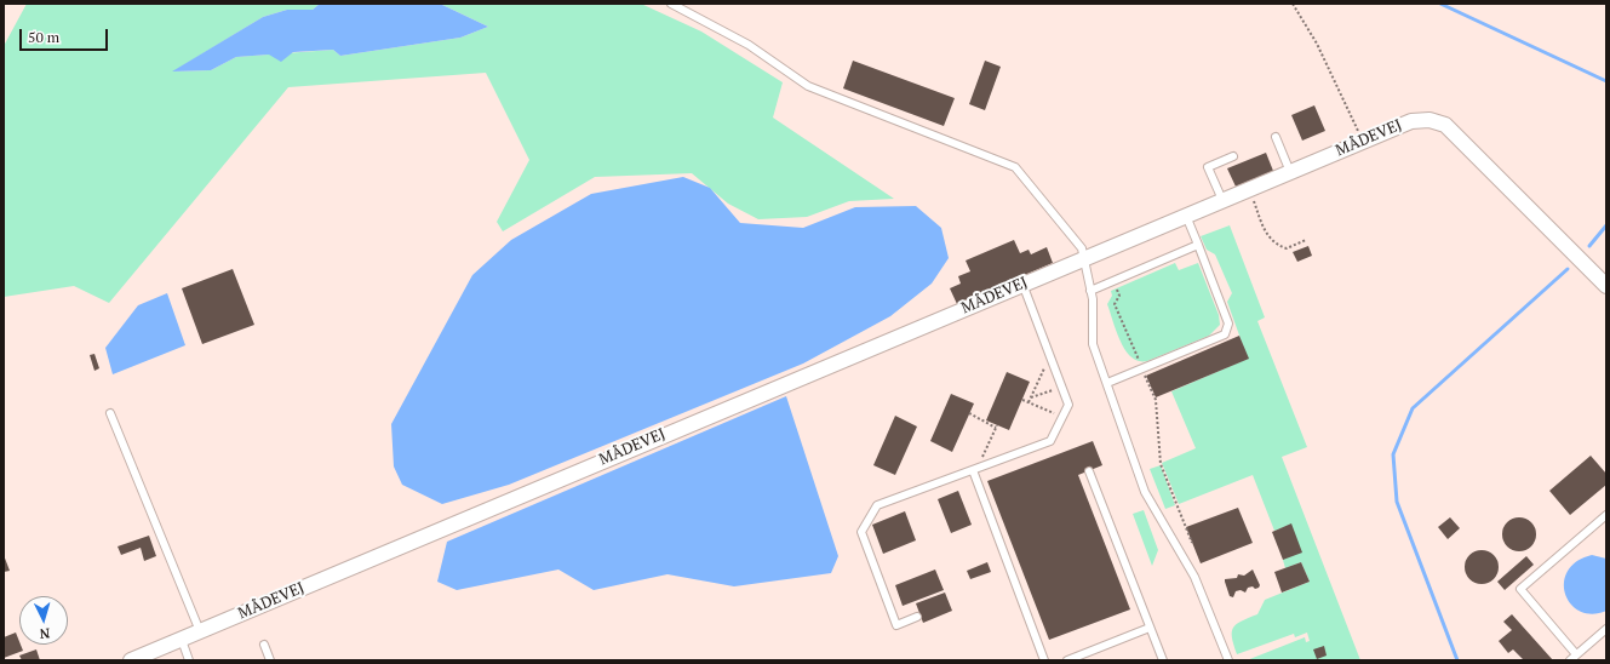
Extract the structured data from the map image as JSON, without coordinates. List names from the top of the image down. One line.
{"streets":{"street":["MÅDEVEJ"]},"scale_bar":"50 m","north":"bottom"}
